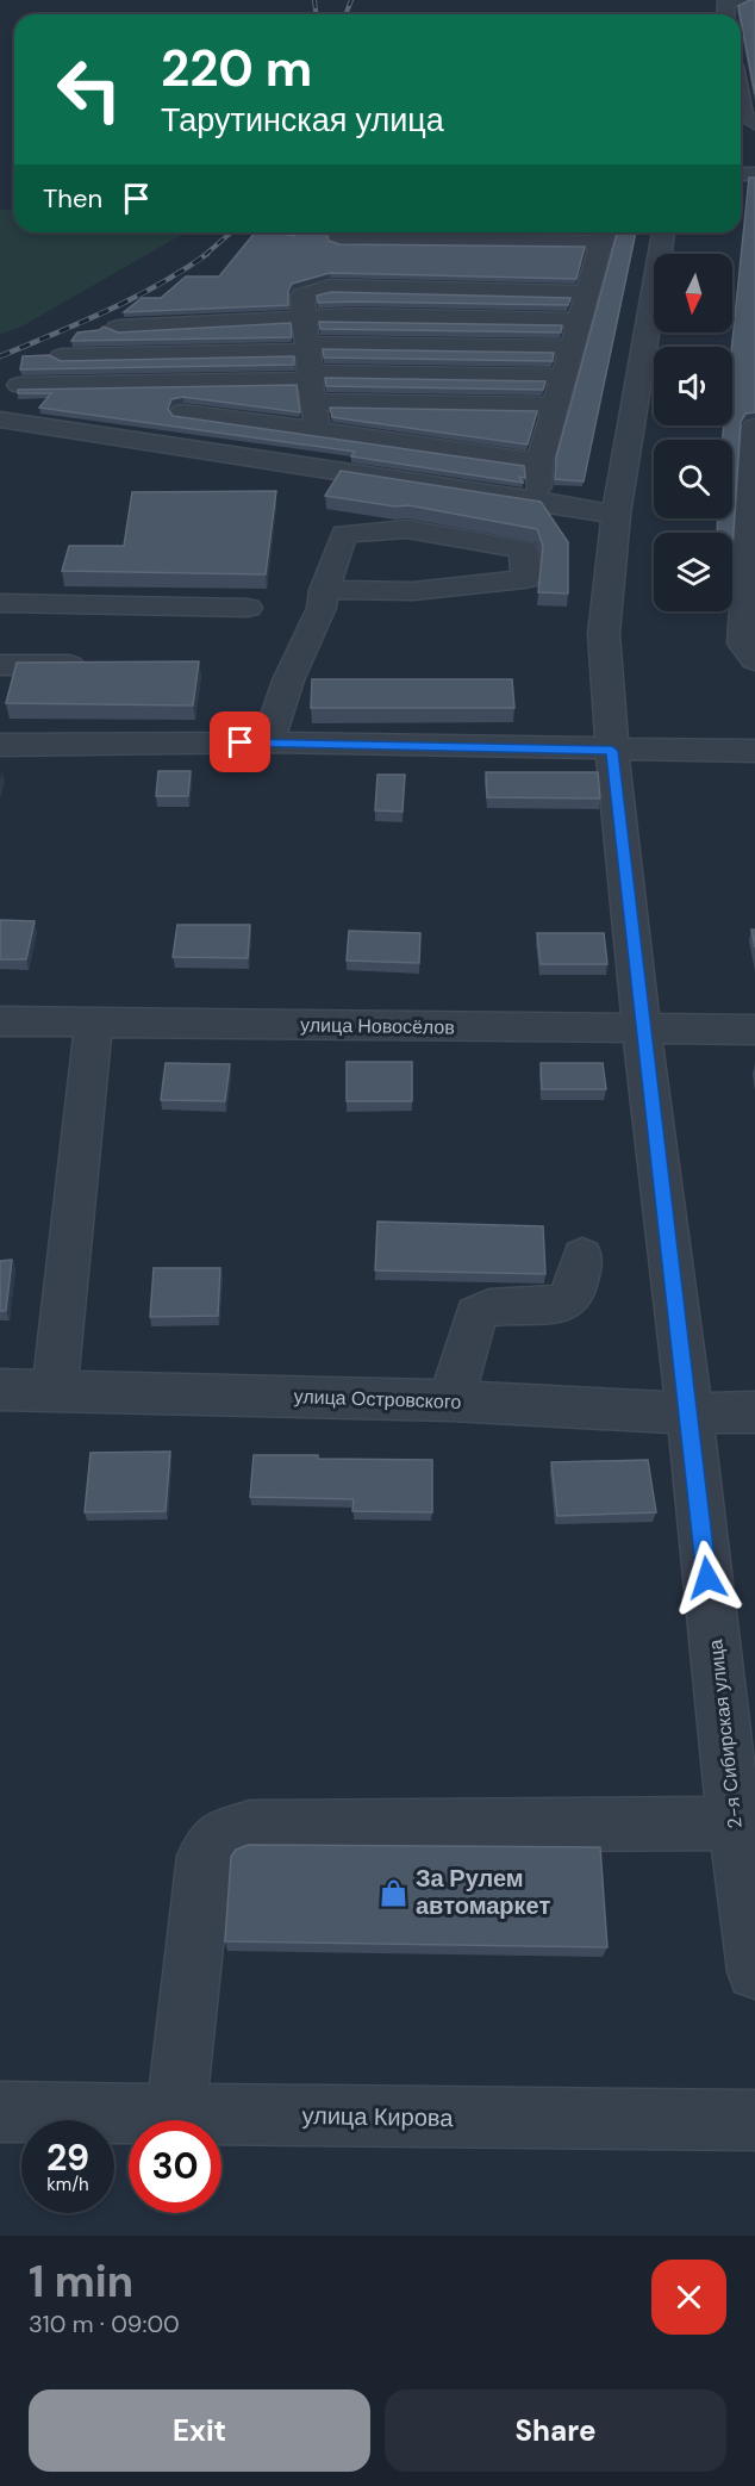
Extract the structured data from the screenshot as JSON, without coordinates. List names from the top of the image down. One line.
{"streets":{"street":["улица Новосёлов","улица Островского","2-я Сибирская улица","улица Кирова"]},"crossings":[["улица Новосёлов","2-я Сибирская улица"],["улица Островского","2-я Сибирская улица"]],"places":{"shop":["За Рулем автомаркет"]},"north":"bottom","page":{"turn":["220 m","Тарутинская улица"],"then":"Then","speed":"29 km/h","limit":"30","heading":["1 min","310 m · 09:00"],"buttons":["Exit","Share"]}}
